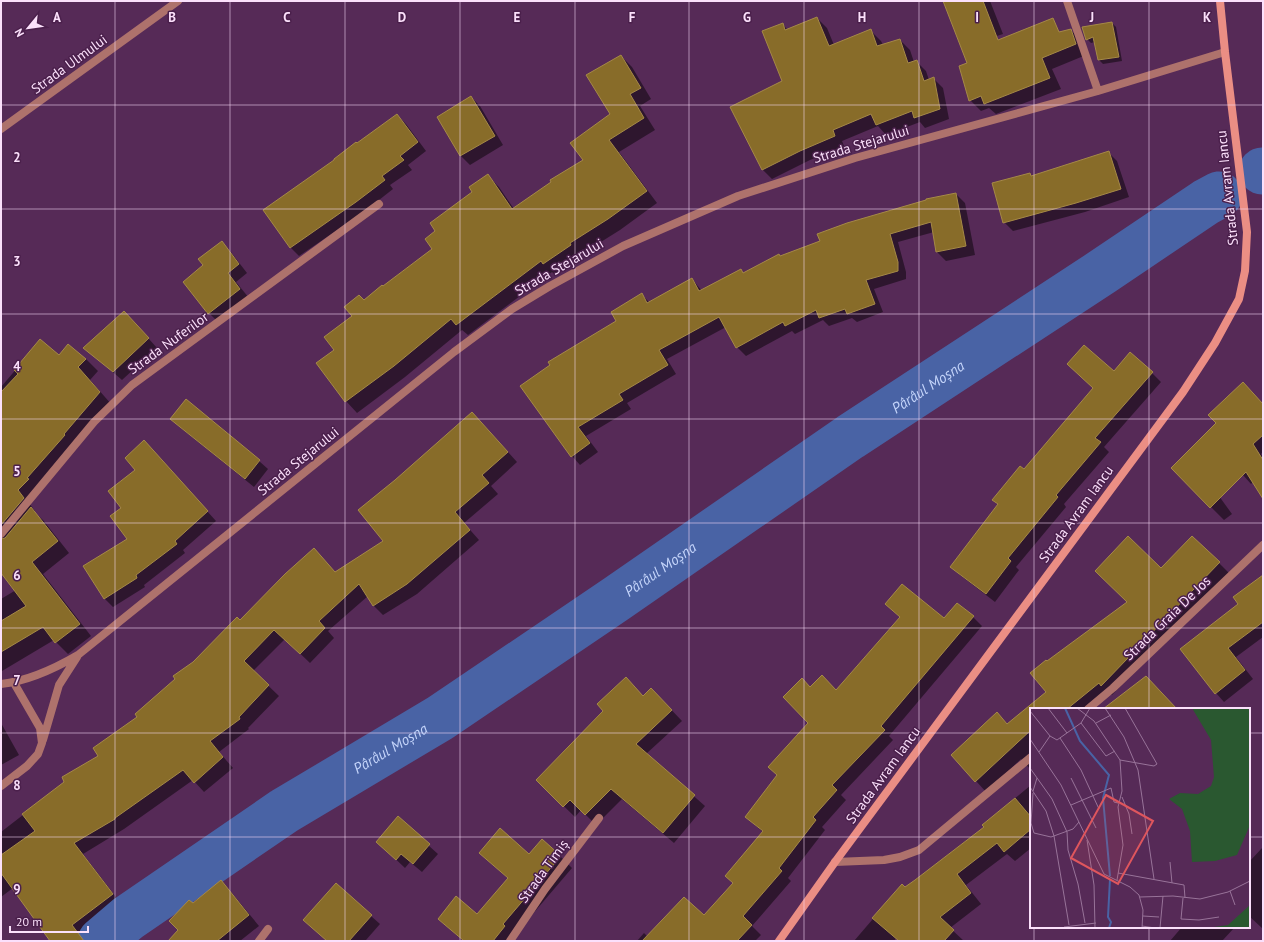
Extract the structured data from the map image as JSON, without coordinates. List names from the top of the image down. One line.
{"streets":{"main road":["Strada Avram Iancu"],"street":["Strada Ulmului","Strada Stejarului","Strada Nuferilor","Strada Graia De Jos","Strada Timiș"]},"crossings":[["Strada Stejarului","Strada Avram Iancu"]],"water":["Pârâul Moșna"],"scale_bar":"20 m","north":"bottom left","grid":{"columns":["A","B","C","D","E","F","G","H","I","J","K"],"rows":["2","3","4","5","6","7","8","9"]}}
